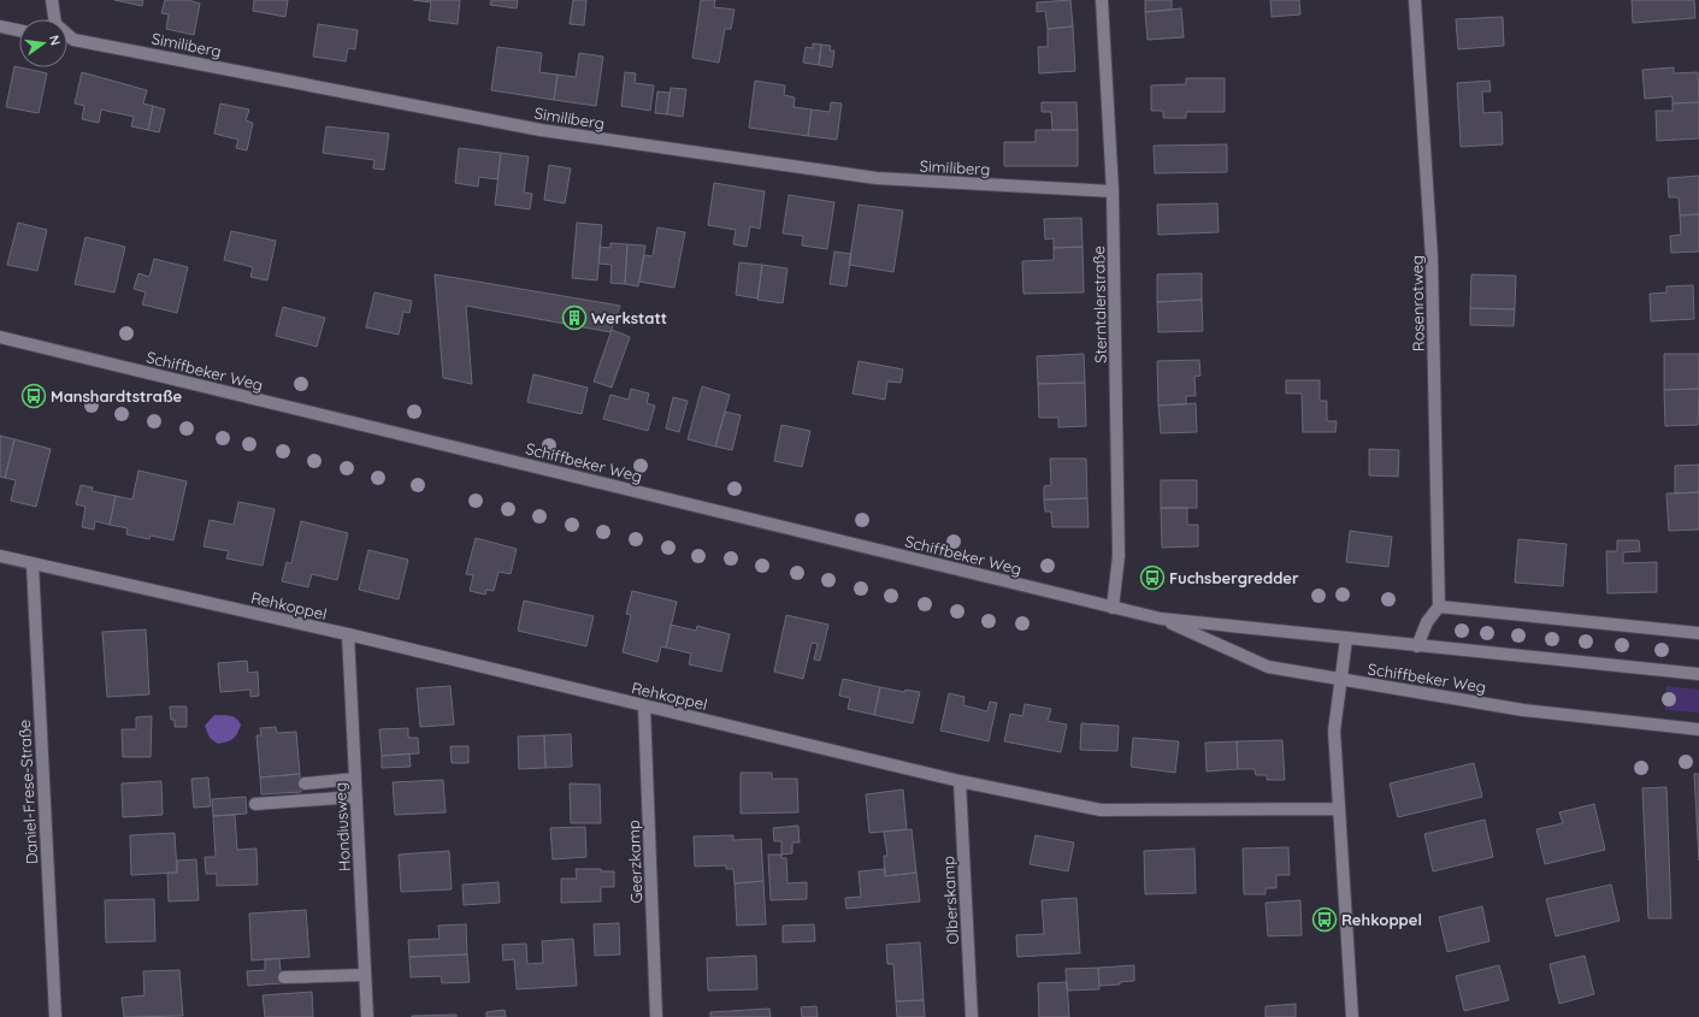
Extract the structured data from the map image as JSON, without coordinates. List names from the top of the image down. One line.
{"streets":{"street":["Similiberg","Rosenrotweg","Sterntalerstraße","Schiffbeker Weg","Rehkoppel","Daniel-Frese-Straße","Hondiusweg","Geerzkamp","Olberskamp"]},"crossings":[["Similiberg","Sterntalerstraße"],["Rosenrotweg","Schiffbeker Weg"],["Sterntalerstraße","Schiffbeker Weg"],["Rehkoppel","Daniel-Frese-Straße"],["Rehkoppel","Hondiusweg"],["Rehkoppel","Geerzkamp"],["Rehkoppel","Olberskamp"]],"places":{"building":["Werkstatt"],"bus stop":["Manshardtstraße","Fuchsbergredder","Rehkoppel"]},"north":"right"}
